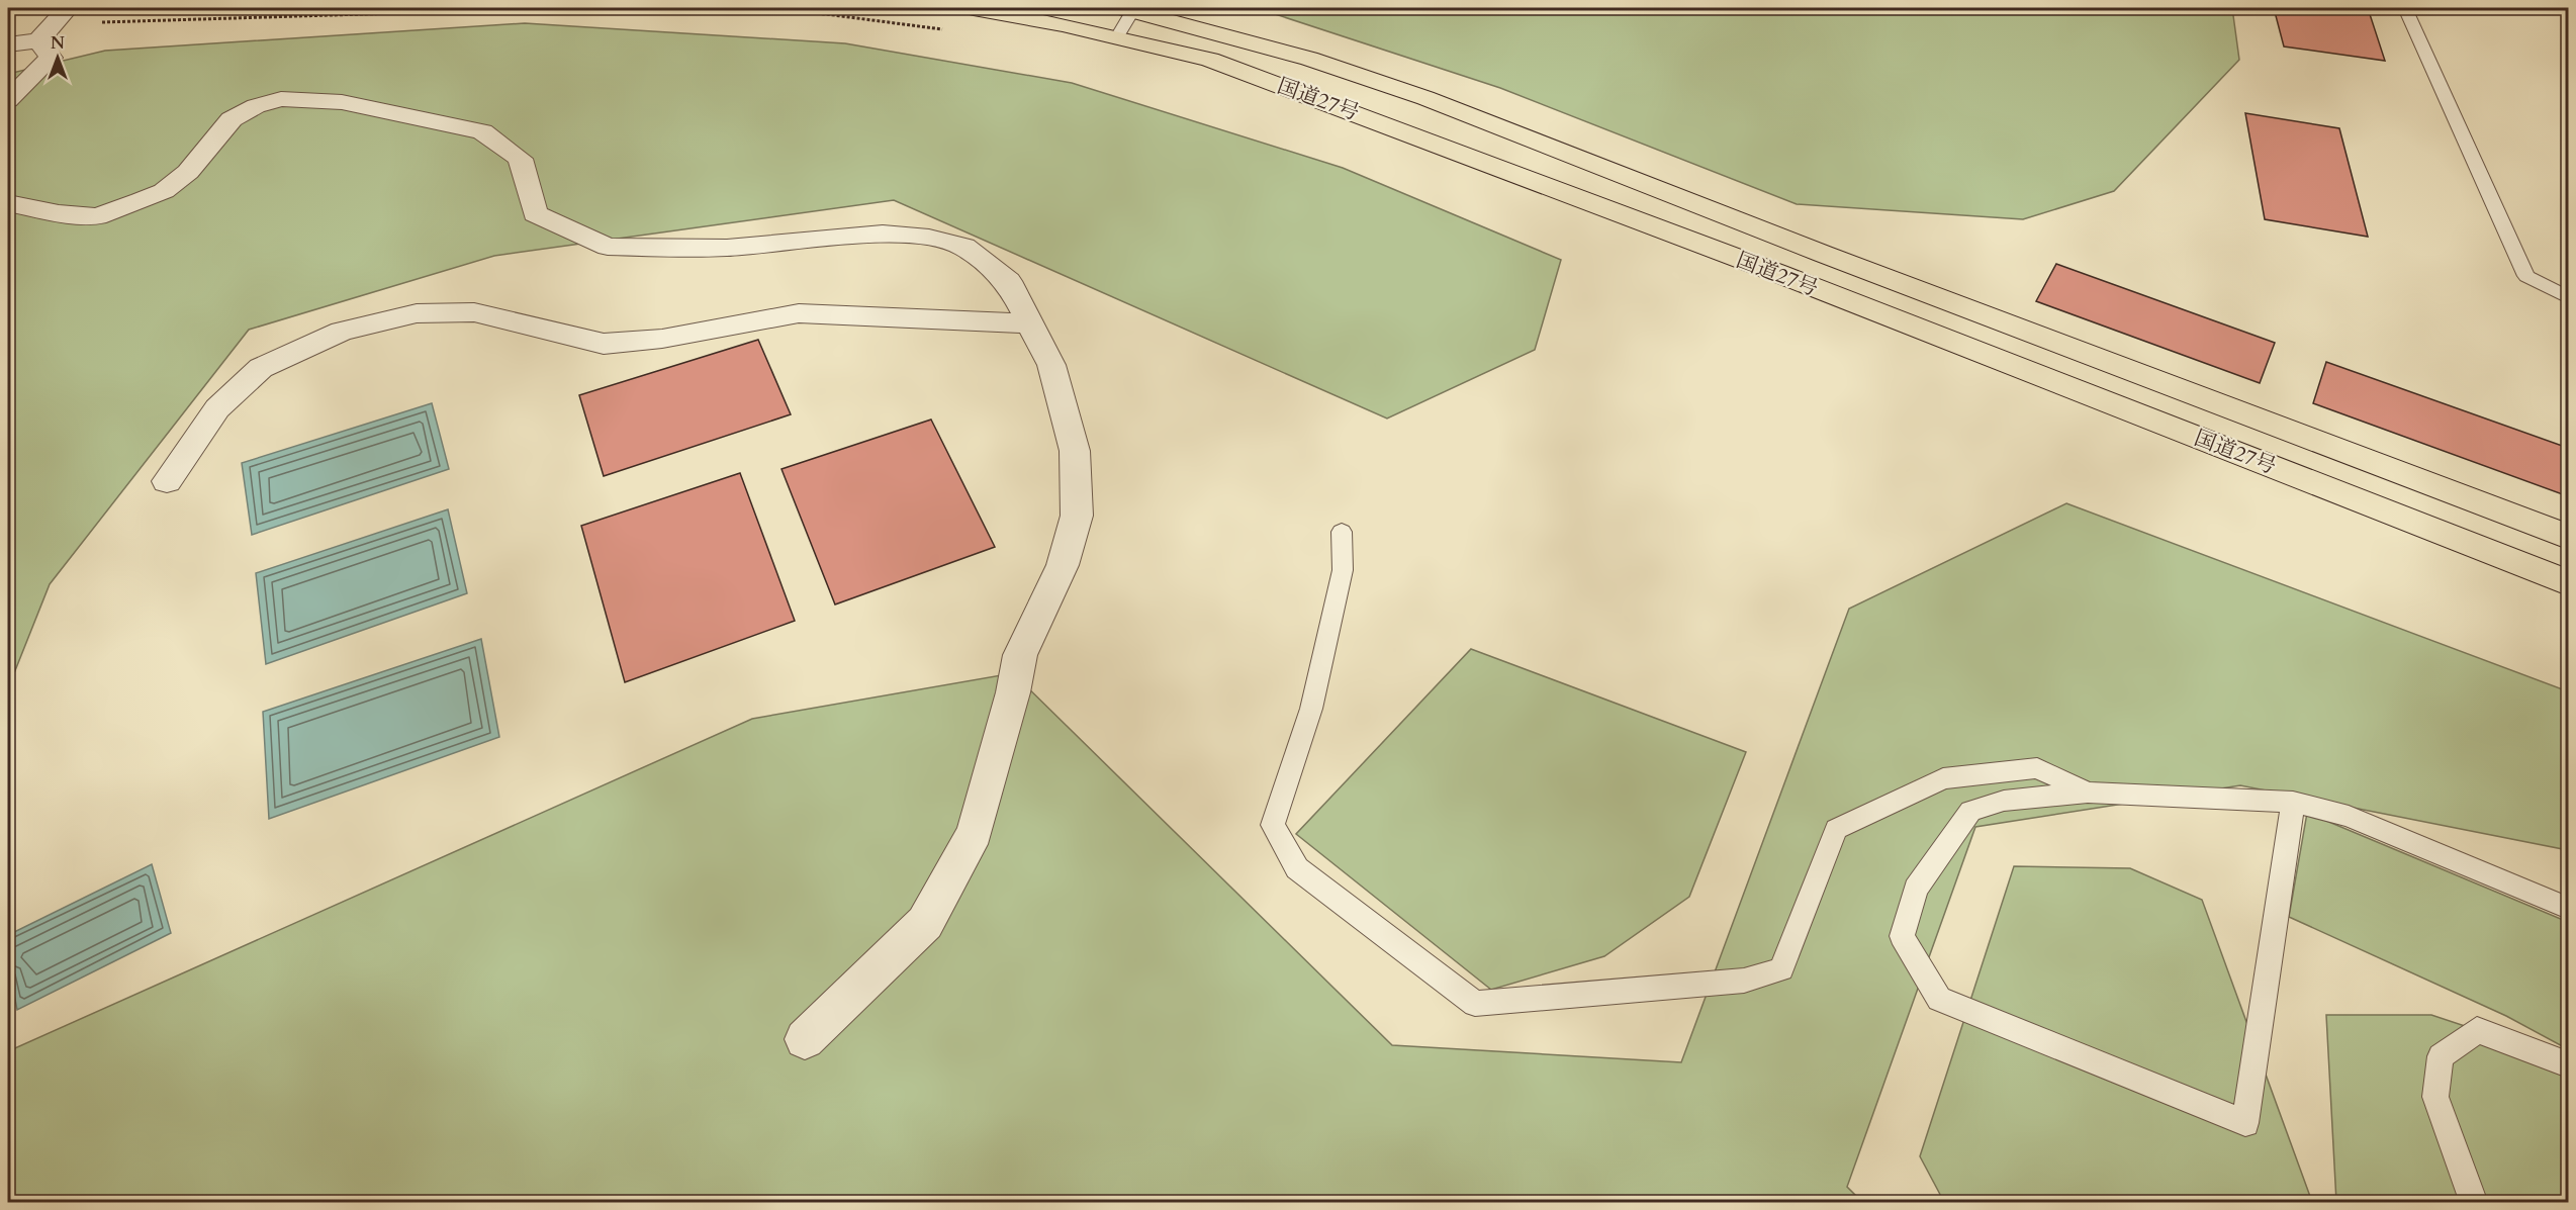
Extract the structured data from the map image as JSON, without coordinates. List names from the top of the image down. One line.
{"streets":{"highway":["国道27号"]},"north":"top"}
